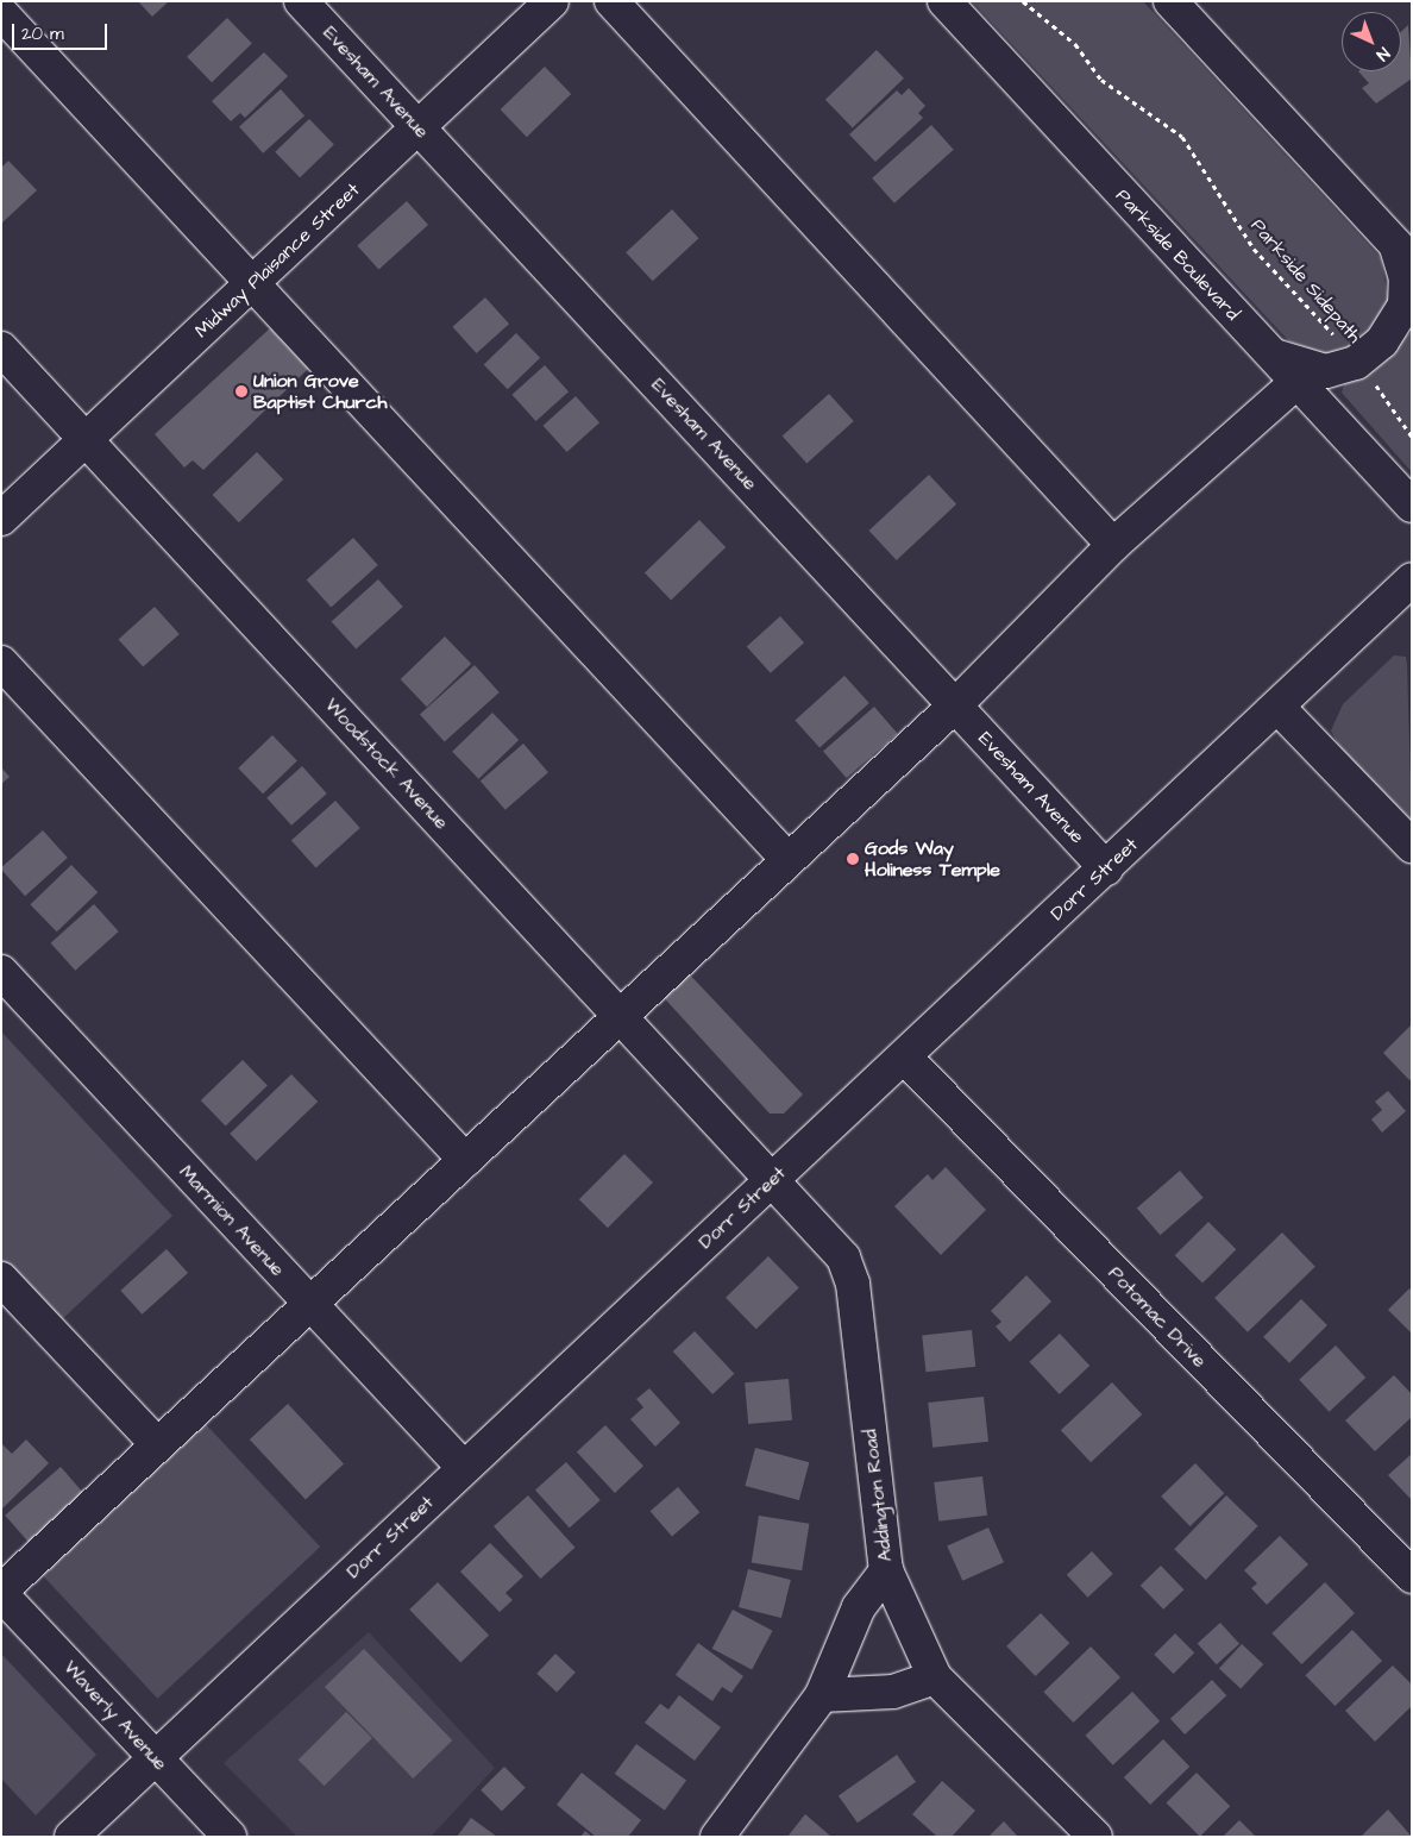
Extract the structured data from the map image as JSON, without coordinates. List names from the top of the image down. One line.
{"streets":{"street":["Evesham Avenue","Parkside Boulevard","Midway Plaisance Street","Woodstock Avenue","Dorr Street","Marmion Avenue","Potomac Drive","Addington Road","Waverly Avenue"],"path":["Parkside Sidepath"]},"crossings":[["Evesham Avenue","Midway Plaisance Street"],["Evesham Avenue","Dorr Street"],["Midway Plaisance Street","Woodstock Avenue"],["Woodstock Avenue","Dorr Street"],["Woodstock Avenue","Addington Road"],["Dorr Street","Marmion Avenue"],["Dorr Street","Potomac Drive"],["Dorr Street","Addington Road"],["Dorr Street","Waverly Avenue"]],"places":["Union Grove Baptist Church","Gods Way Holiness Temple"],"scale_bar":"20 m","north":"bottom right"}
